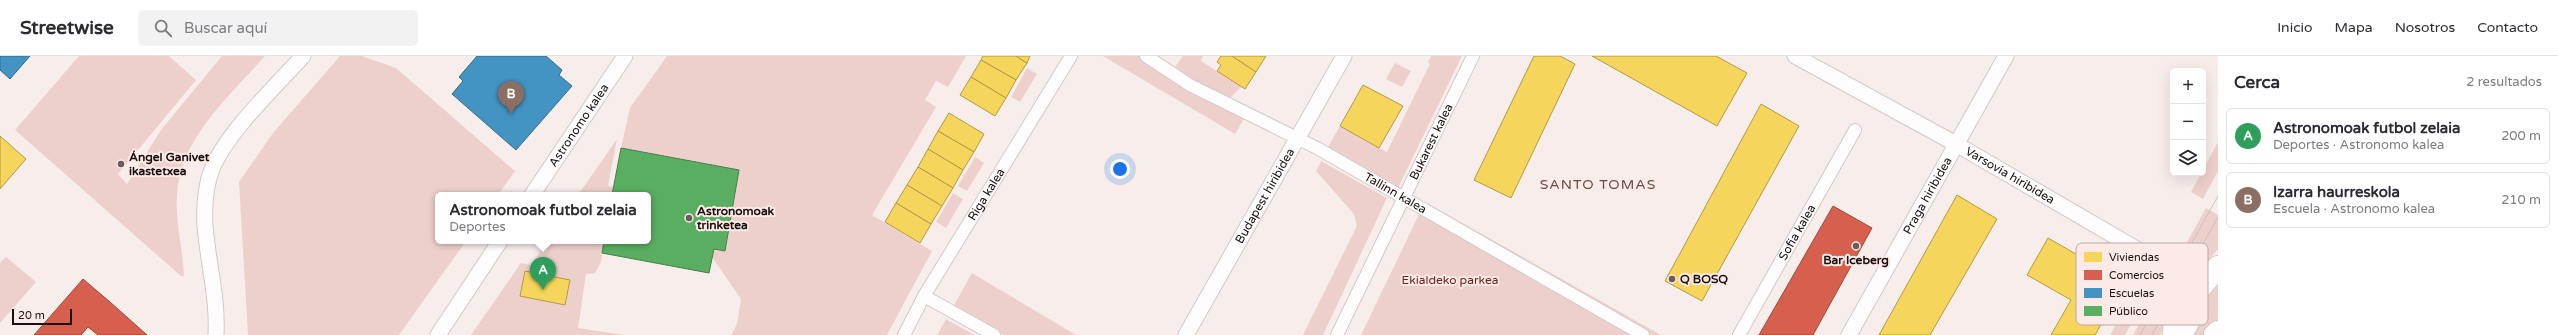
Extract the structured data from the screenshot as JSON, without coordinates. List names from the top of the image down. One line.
{"streets":{"street":["Astronomo kalea","Bukarest kalea","Varsovia hiribidea","Tallinn kalea","Riga kalea","Budapest hiribidea","Praga hiribidea","Sofia kalea"]},"crossings":[["Bukarest kalea","Tallinn kalea"],["Varsovia hiribidea","Praga hiribidea"],["Tallinn kalea","Budapest hiribidea"]],"districts":["SANTO TOMAS"],"parks":["Ekialdeko parkea"],"places":["Ángel Ganivet ikastetxea","Astronomoak trinketea","Bar Iceberg","Q BOSQ"],"legend":["Viviendas","Comercios","Escuelas","Público"],"scale_bar":"20 m","page":{"header":"Streetwise","search":"Buscar aquí","nav":["Inicio","Mapa","Nosotros","Contacto"],"heading":["Cerca","2 resultados"],"map_buttons":["+","−"],"pins":["B","A"],"list":[{"mark":"A","name":"Astronomoak futbol zelaia","note":"Deportes · Astronomo kalea","value":"200 m"},{"mark":"B","name":"Izarra haurreskola","note":"Escuela · Astronomo kalea","value":"210 m"}],"popup":["Astronomoak futbol zelaia","Deportes"],"scale":"20 m"}}
